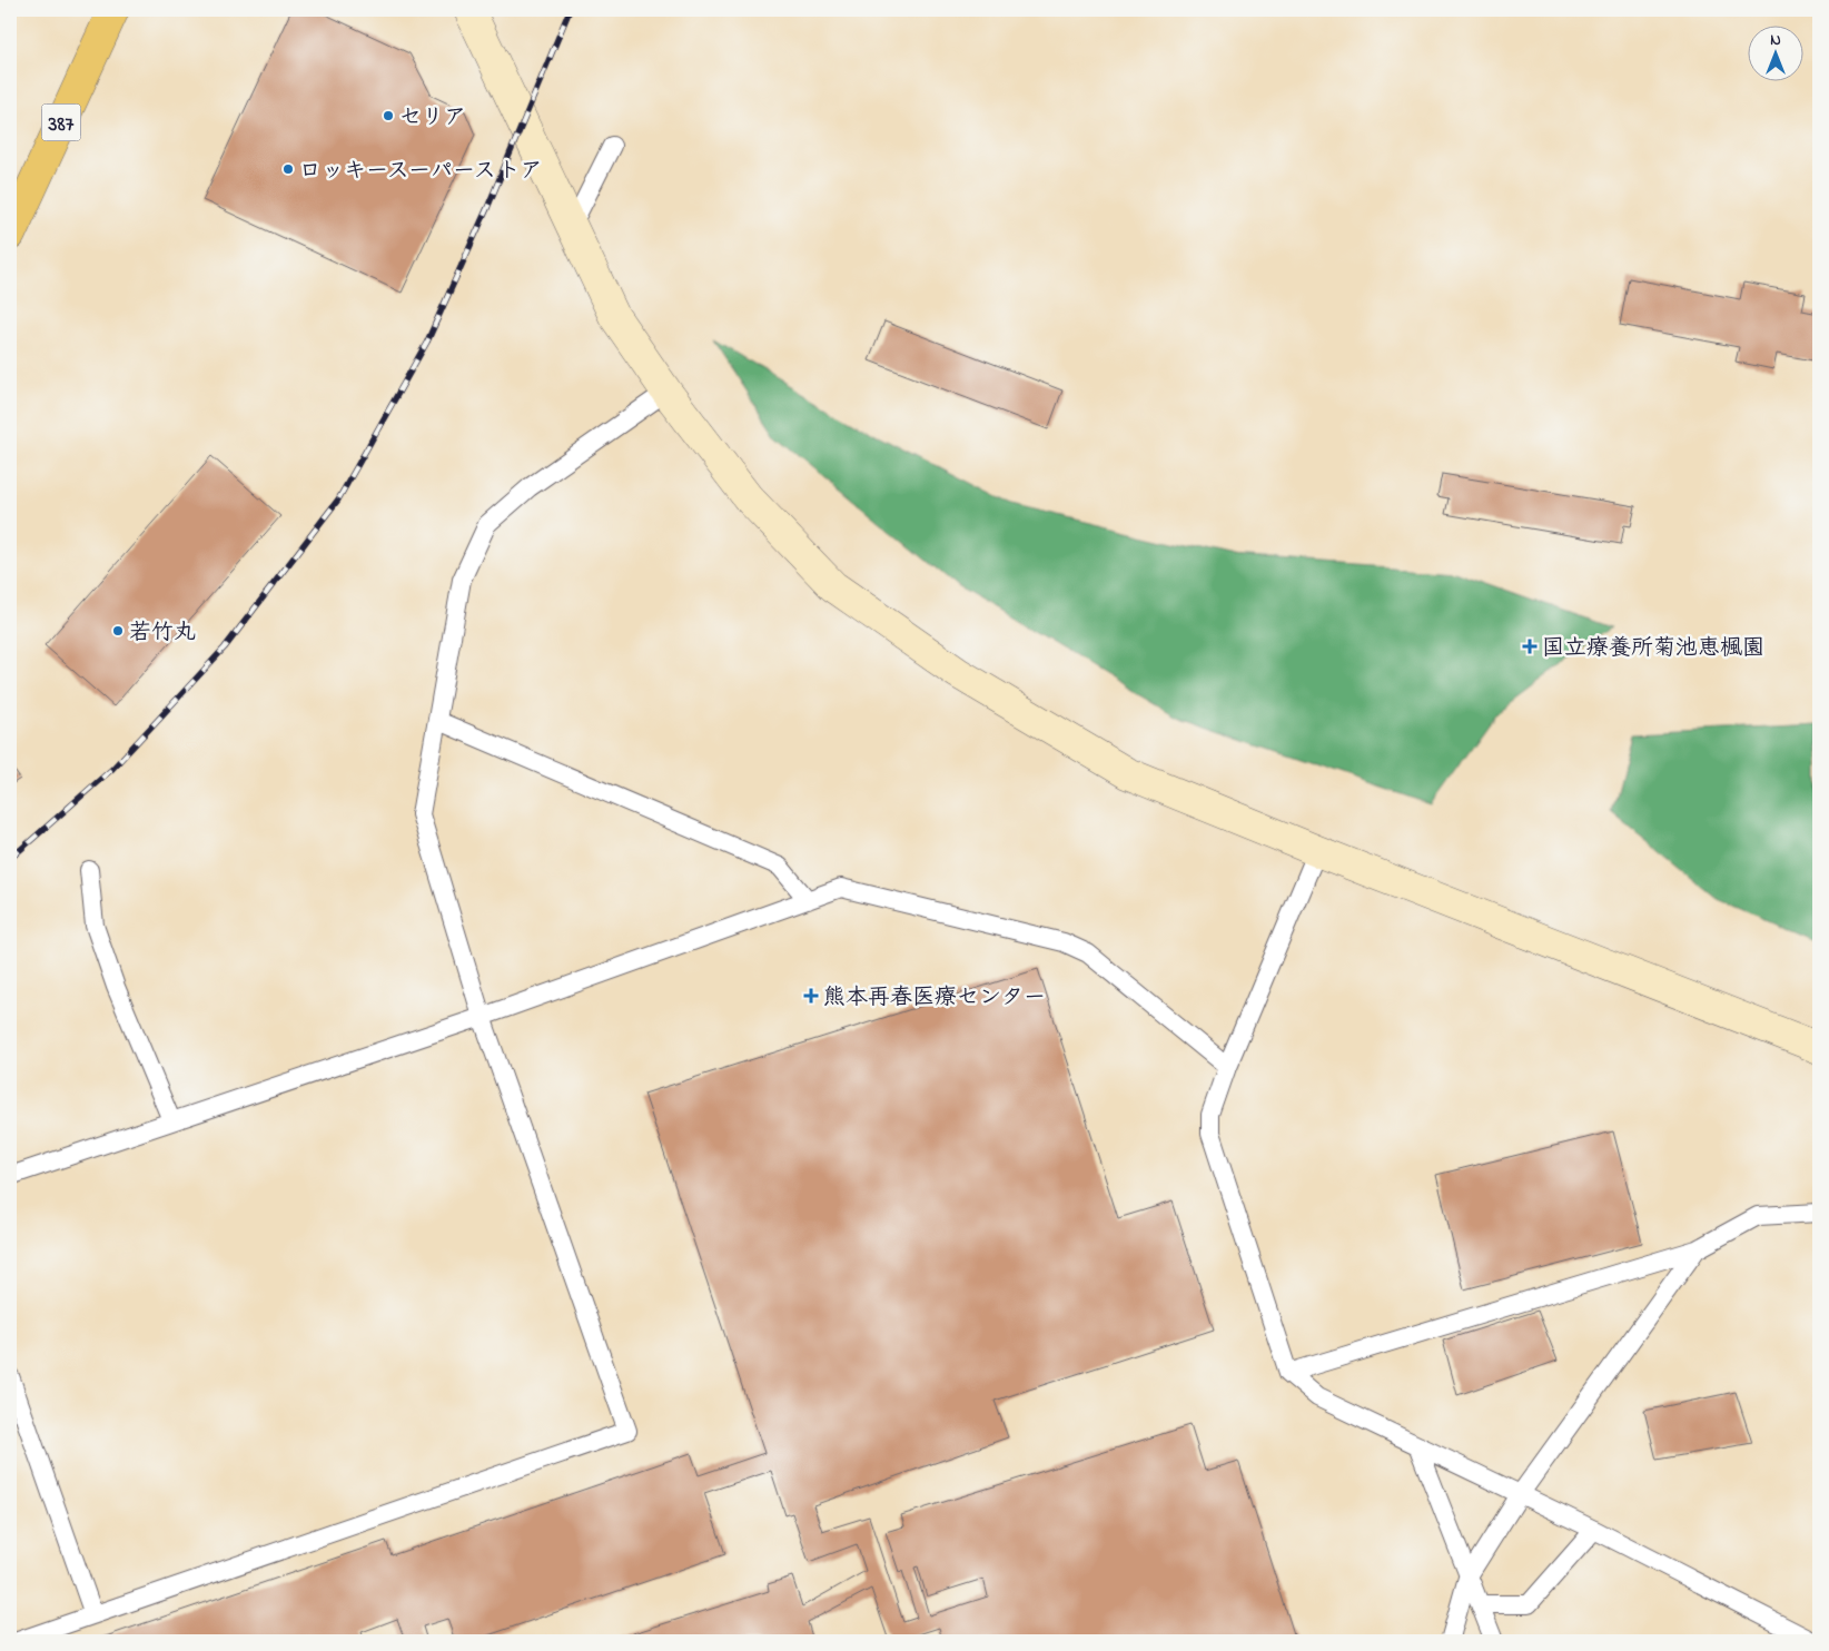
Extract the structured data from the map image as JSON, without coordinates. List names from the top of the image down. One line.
{"streets":{"highway":["387"]},"places":{"other":["セリア","ロッキースーパーストア","若竹丸"],"health":["国立療養所菊池恵楓園","熊本再春医療センター"]},"north":"top"}
